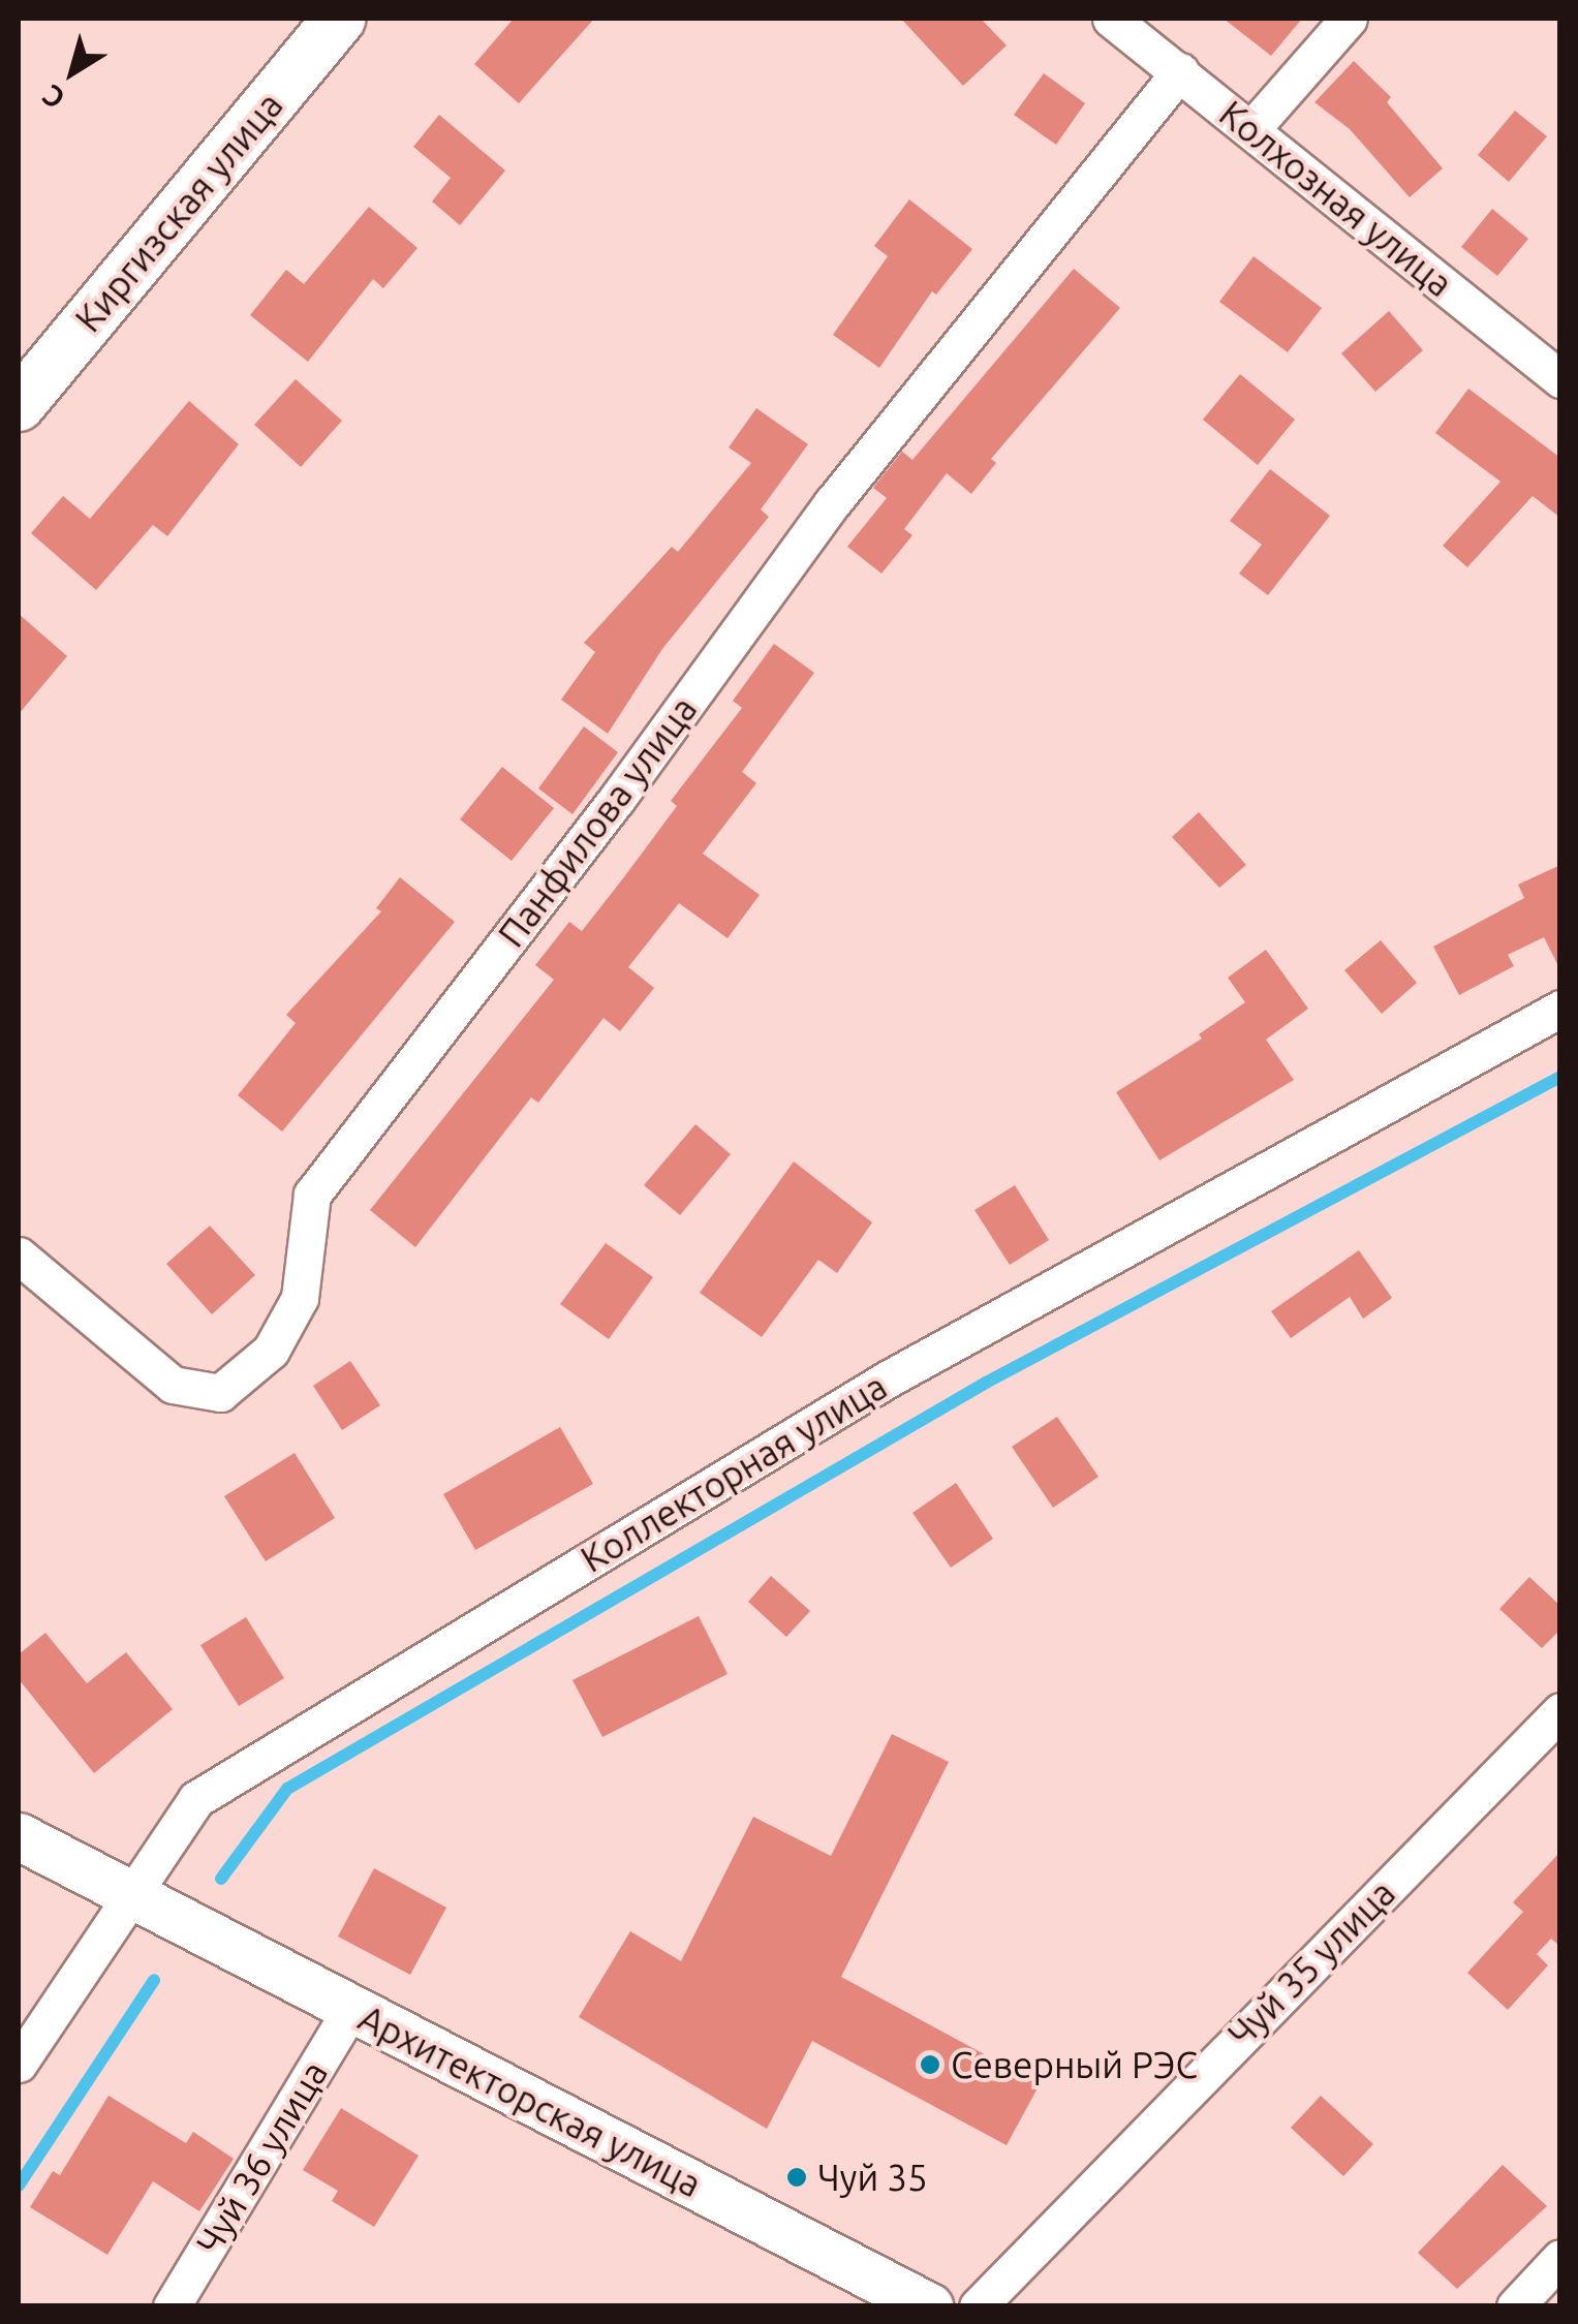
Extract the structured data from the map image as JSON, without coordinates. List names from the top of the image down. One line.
{"streets":{"main road":["Киргизская улица"],"street":["Колхозная улица","Панфилова улица","Коллекторная улица","Чуй 35 улица","Архитекторская улица","Чуй 36 улица"]},"crossings":[["Колхозная улица","Панфилова улица"],["Коллекторная улица","Архитекторская улица"],["Архитекторская улица","Чуй 36 улица"]],"places":["Северный РЭС","Чуй 35"],"north":"bottom left"}
